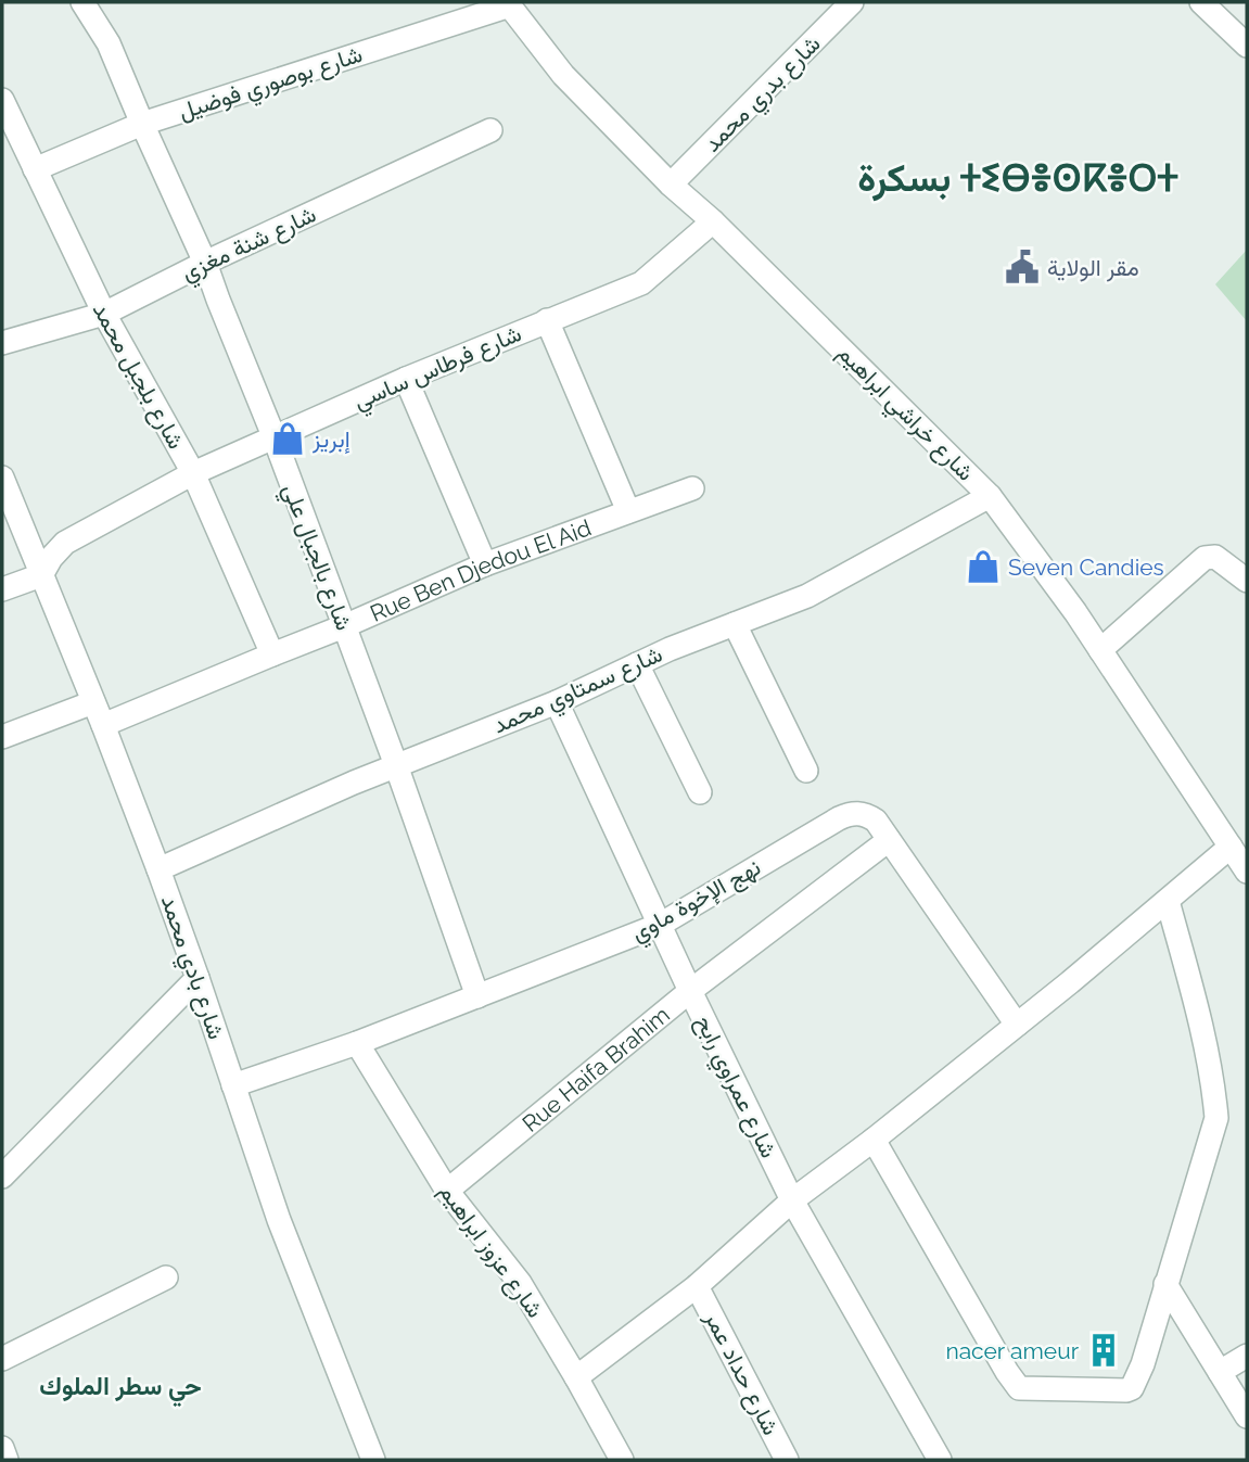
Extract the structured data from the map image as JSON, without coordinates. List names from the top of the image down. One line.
{"streets":{"street":["شارع بوصوري فوضيل","شارع بدري محمد","شارع شنة مغزي","شارع فرطاس ساسي","شارع بلجبل محمد","شارع خراشي ابراهيم","شارع بالجبال علي","Rue Ben Djedou El Aid","شارع سمتاوي محمد","نهج الإخوة ماوي","شارع بادي محمد","Rue Haifa Brahim","شارع عمراوي رابح","شارع عزوز ابراهيم","شارع حداد عمر"]},"crossings":[["شارع بوصوري فوضيل","شارع بلجبل محمد"],["شارع بوصوري فوضيل","شارع خراشي ابراهيم"],["شارع بوصوري فوضيل","شارع بالجبال علي"],["شارع بدري محمد","شارع خراشي ابراهيم"],["شارع شنة مغزي","شارع بلجبل محمد"],["شارع شنة مغزي","شارع بالجبال علي"],["شارع فرطاس ساسي","شارع بلجبل محمد"],["شارع فرطاس ساسي","شارع خراشي ابراهيم"],["شارع فرطاس ساسي","شارع بالجبال علي"],["شارع فرطاس ساسي","شارع بادي محمد"],["شارع بلجبل محمد","Rue Ben Djedou El Aid"],["شارع خراشي ابراهيم","شارع سمتاوي محمد"],["شارع بالجبال علي","Rue Ben Djedou El Aid"],["شارع بالجبال علي","شارع سمتاوي محمد"],["شارع بالجبال علي","نهج الإخوة ماوي"],["Rue Ben Djedou El Aid","شارع بادي محمد"],["شارع سمتاوي محمد","شارع بادي محمد"],["شارع سمتاوي محمد","شارع عمراوي رابح"],["نهج الإخوة ماوي","شارع بادي محمد"],["نهج الإخوة ماوي","Rue Haifa Brahim"],["نهج الإخوة ماوي","شارع عمراوي رابح"],["نهج الإخوة ماوي","شارع عزوز ابراهيم"],["Rue Haifa Brahim","شارع عمراوي رابح"],["Rue Haifa Brahim","شارع عزوز ابراهيم"]],"districts":["بسكرة ⵜⵉⴱⴻⵙⴽⴻⵔⵜ","حي سطر الملوك"],"places":{"public building":["مقر الولاية"],"shop":["إبريز","Seven Candies"],"building":["nacer ameur"]}}
